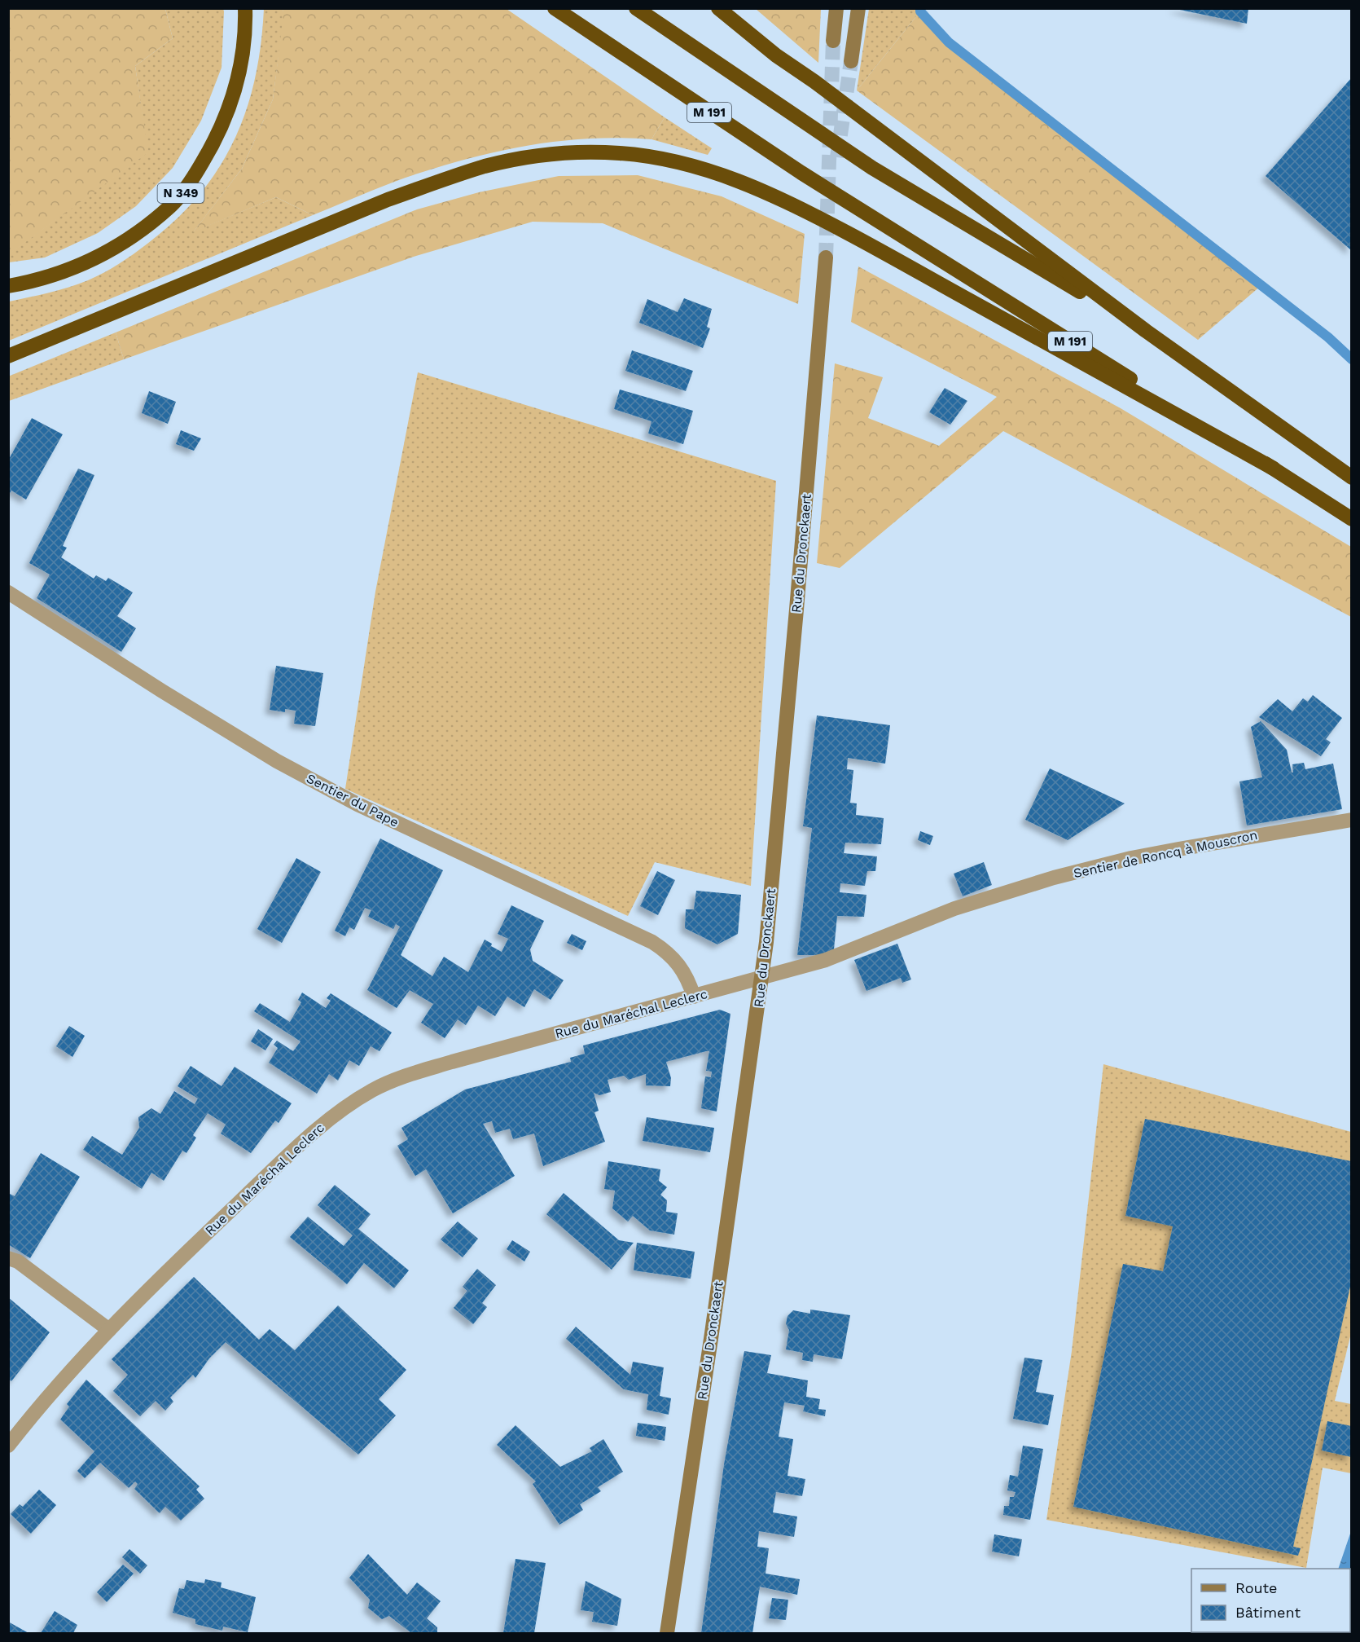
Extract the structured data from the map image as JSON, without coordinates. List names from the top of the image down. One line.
{"streets":{"highway":["M 191","N 349"],"main road":["Rue du Dronckaert"],"street":["Sentier du Pape","Sentier de Roncq à Mouscron","Rue du Maréchal Leclerc"]},"crossings":[["Rue du Dronckaert","Sentier de Roncq à Mouscron"],["Rue du Dronckaert","Rue du Maréchal Leclerc"],["Sentier du Pape","Rue du Maréchal Leclerc"],["Sentier de Roncq à Mouscron","Rue du Maréchal Leclerc"]],"legend":["Route","Bâtiment"]}
